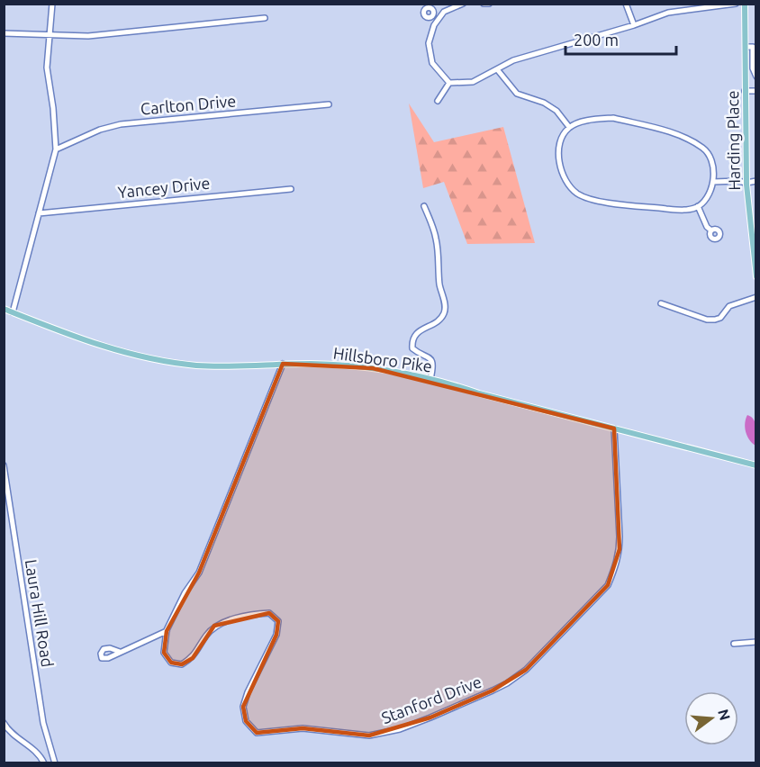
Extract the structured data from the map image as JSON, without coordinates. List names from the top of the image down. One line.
{"streets":{"main road":["Harding Place","Hillsboro Pike"],"street":["Carlton Drive","Yancey Drive","Laura Hill Road","Stanford Drive"]},"crossings":[["Hillsboro Pike","Stanford Drive"]],"scale_bar":"200 m","north":"right"}
